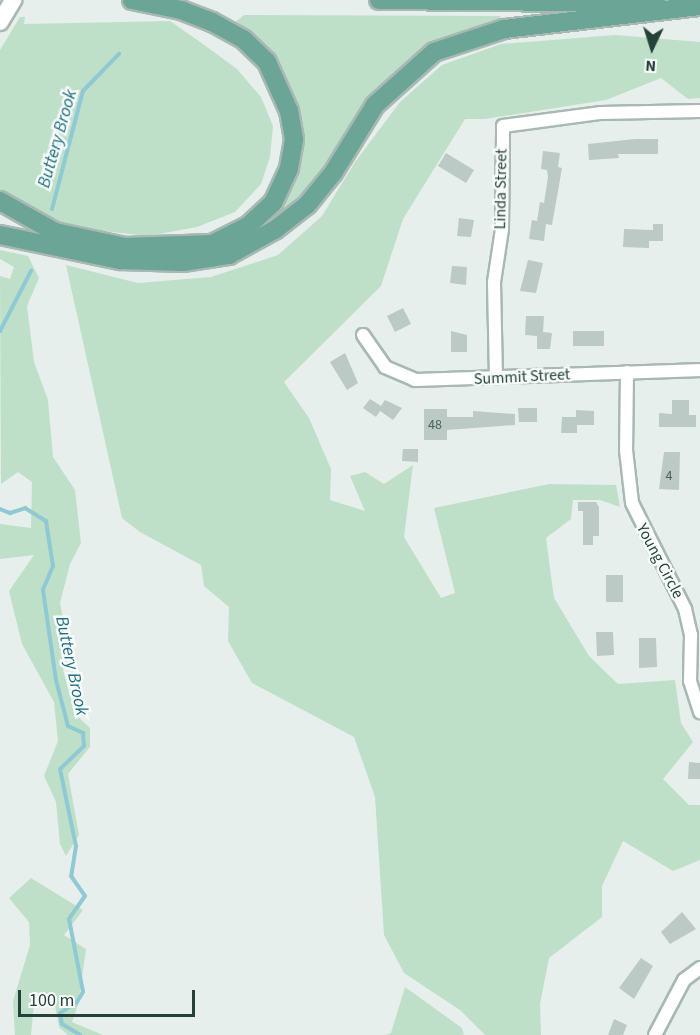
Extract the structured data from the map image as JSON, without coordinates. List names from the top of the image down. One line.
{"streets":{"street":["Linda Street","Summit Street","Young Circle"]},"crossings":[["Linda Street","Summit Street"],["Summit Street","Young Circle"]],"water":["Buttery Brook"],"house_numbers":["48","4"],"scale_bar":"100 m","north":"bottom"}
